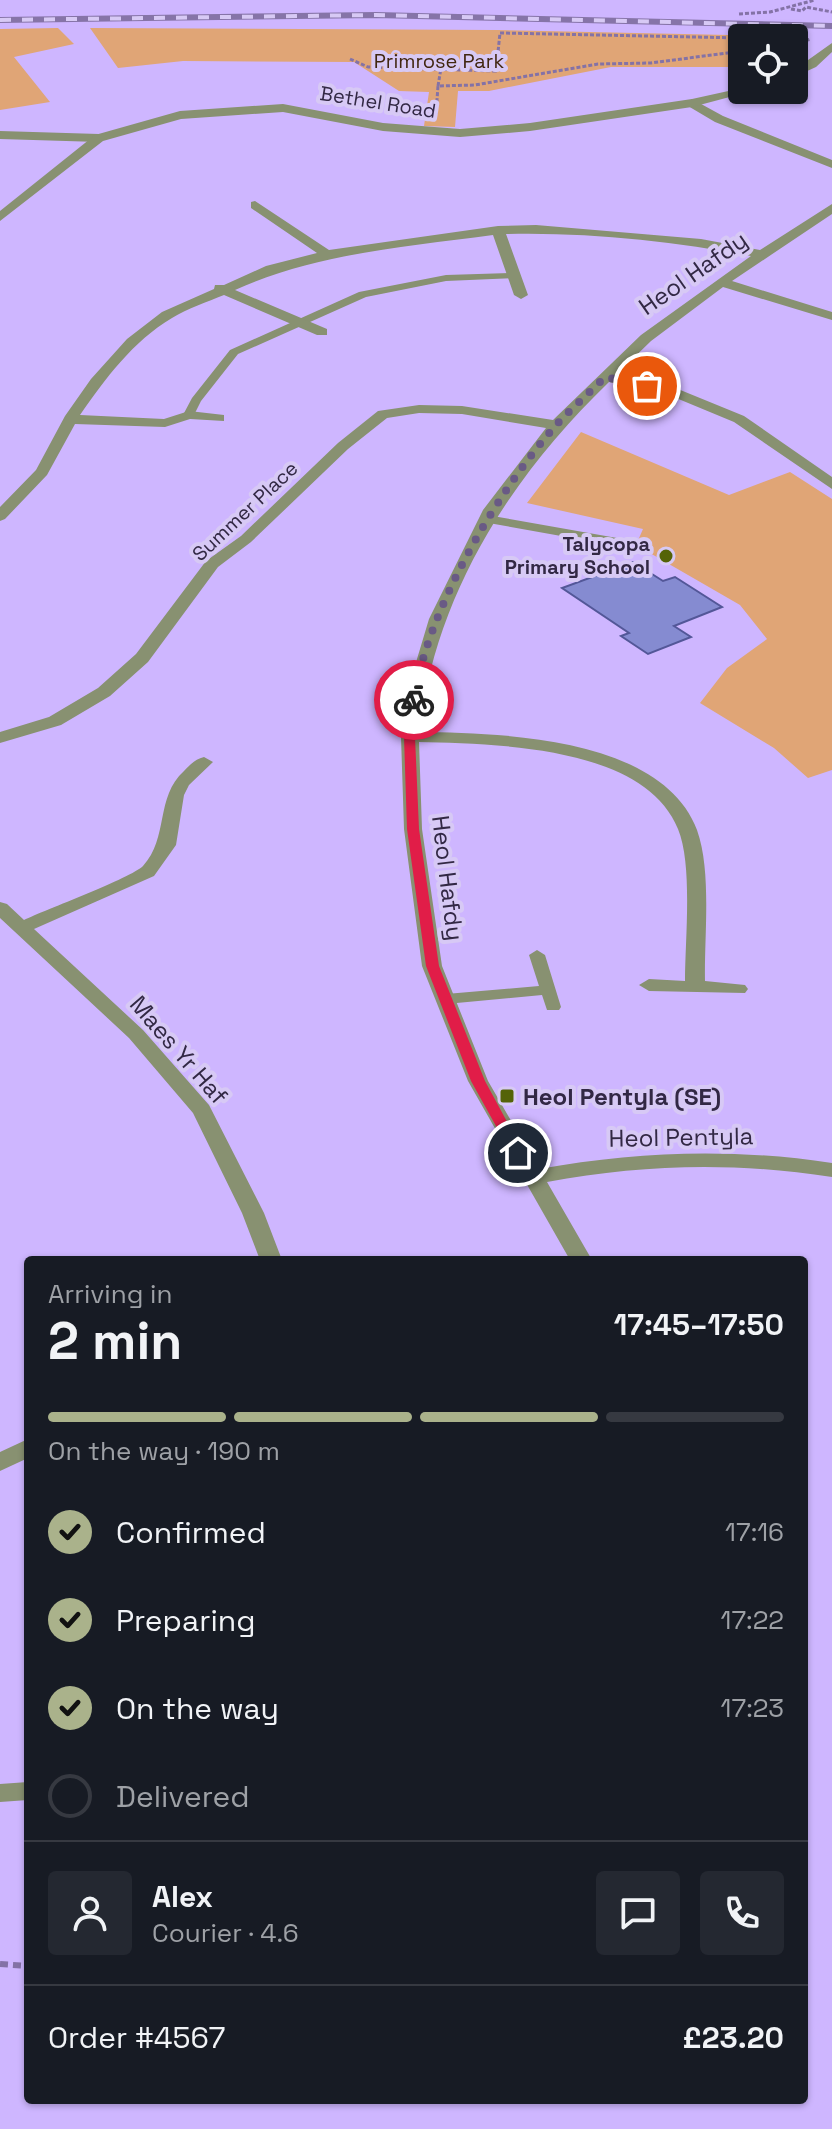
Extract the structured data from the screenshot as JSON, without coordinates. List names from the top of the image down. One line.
{"streets":{"street":["Bethel Road","Heol Hafdy","Summer Place","Maes Yr Haf","Heol Pentyla"]},"crossings":[["Heol Hafdy","Summer Place"],["Heol Hafdy","Heol Pentyla"]],"parks":["Primrose Park"],"places":{"other":["Talycopa Primary School"],"transit":["Heol Pentyla (SE)"]},"page":{"heading":["2 min","Arriving in","17:45–17:50"],"panel":["Alex","Courier · 4.6","Order #4567","£23.20"],"bar":"On the way · 190 m","list":[["Confirmed","17:16"],["Preparing","17:22"],["On the way","17:23"],"Delivered"]}}
